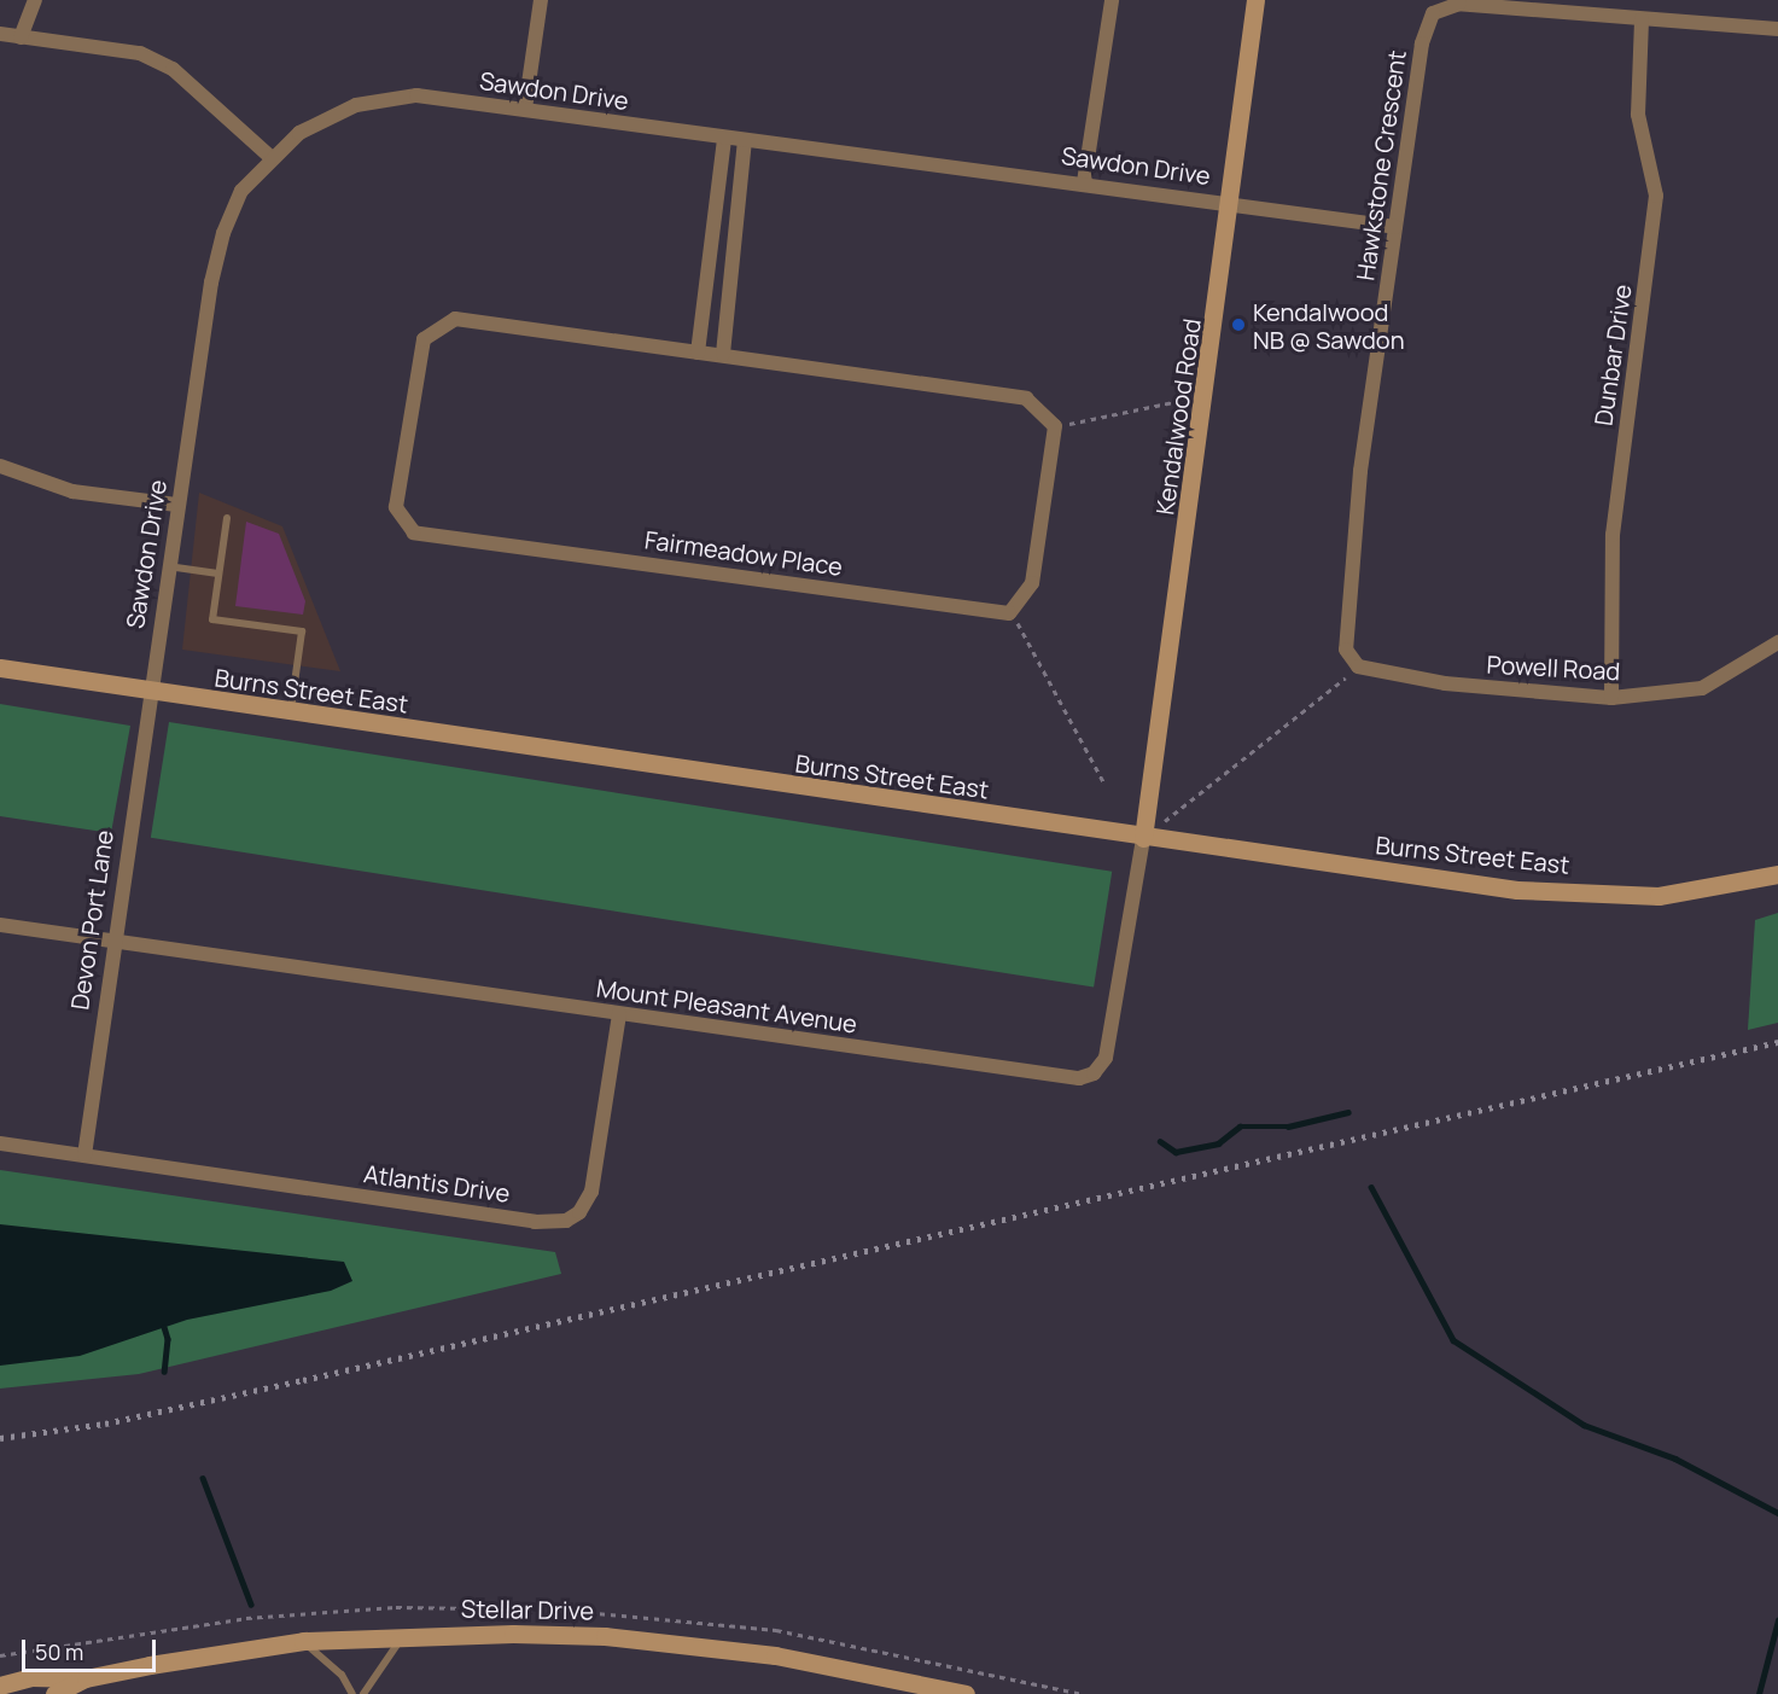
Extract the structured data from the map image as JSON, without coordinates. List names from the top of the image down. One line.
{"streets":{"street":["Sawdon Drive","Hawkstone Crescent","Dunbar Drive","Kendalwood Road","Fairmeadow Place","Powell Road","Burns Street East","Devon Port Lane","Mount Pleasant Avenue","Atlantis Drive","Stellar Drive"]},"crossings":[["Sawdon Drive","Hawkstone Crescent"],["Sawdon Drive","Kendalwood Road"],["Sawdon Drive","Burns Street East"],["Sawdon Drive","Devon Port Lane"],["Hawkstone Crescent","Dunbar Drive"],["Hawkstone Crescent","Powell Road"],["Dunbar Drive","Powell Road"],["Kendalwood Road","Burns Street East"],["Kendalwood Road","Mount Pleasant Avenue"],["Burns Street East","Devon Port Lane"],["Burns Street East","Mount Pleasant Avenue"],["Devon Port Lane","Mount Pleasant Avenue"],["Devon Port Lane","Atlantis Drive"],["Mount Pleasant Avenue","Atlantis Drive"]],"places":["Kendalwood NB @ Sawdon"],"scale_bar":"50 m"}
